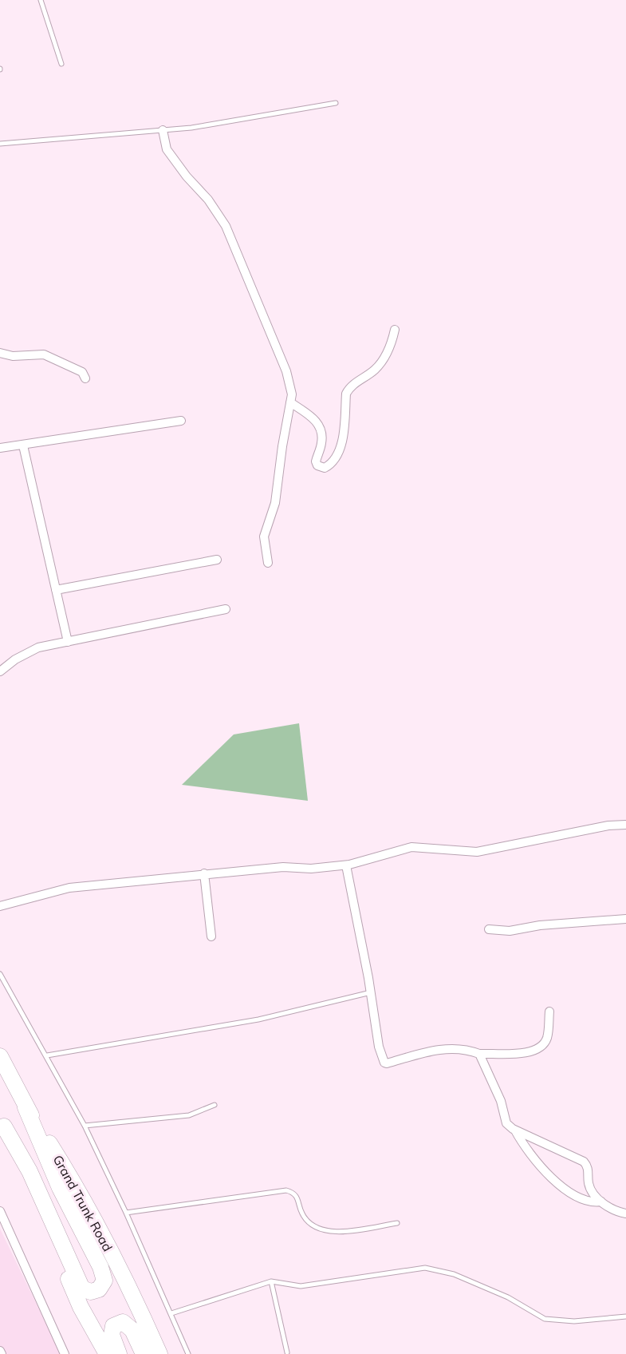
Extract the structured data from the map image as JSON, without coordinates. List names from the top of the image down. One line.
{"streets":{"highway":["Grand Trunk Road"]}}
